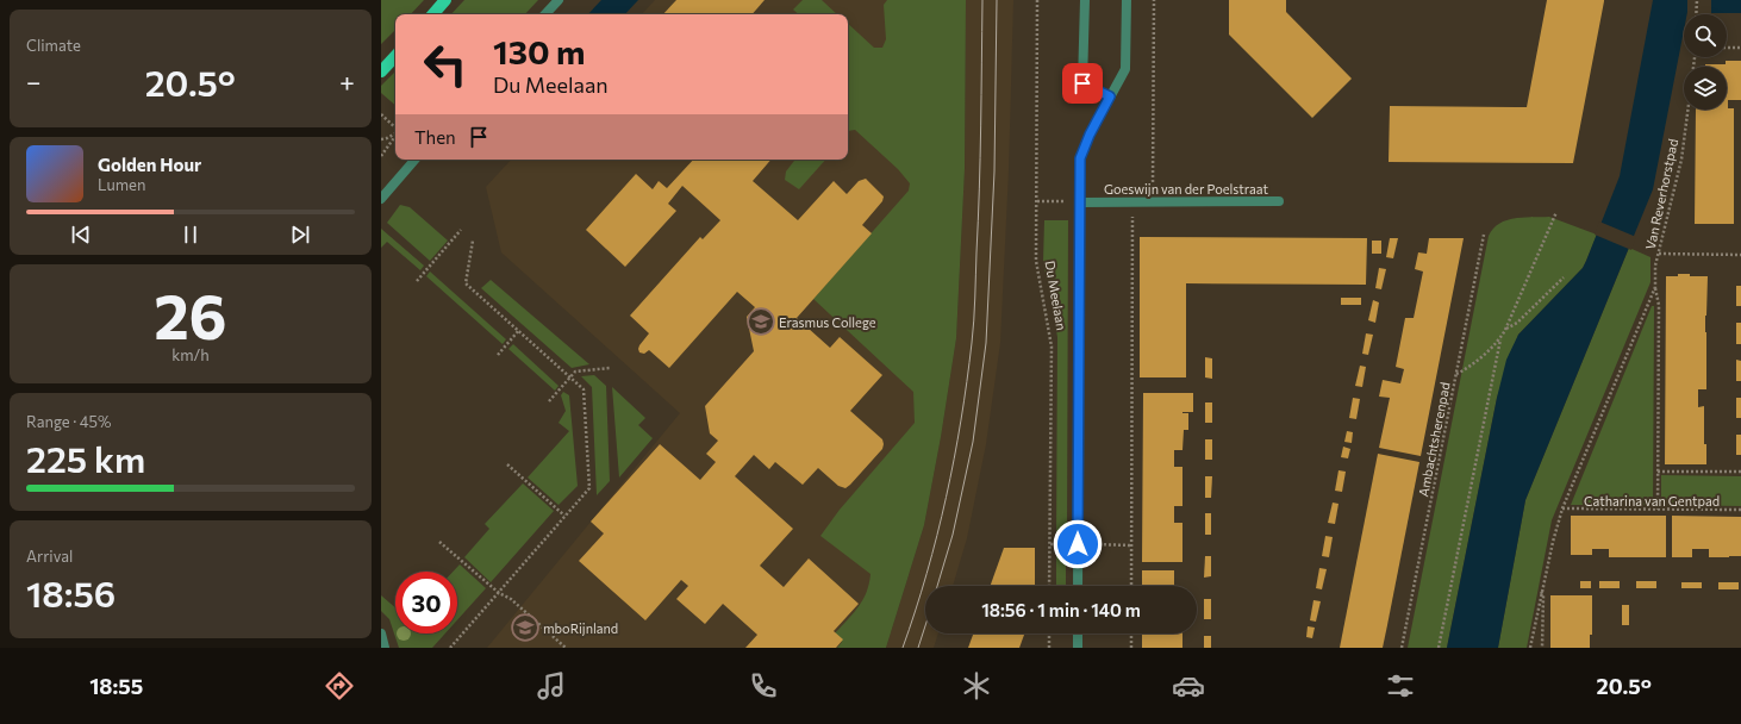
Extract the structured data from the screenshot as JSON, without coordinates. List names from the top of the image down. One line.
{"streets":{"street":["Goeswijn van der Poelstraat","Du Meelaan"],"path":["Van Reverhorstpad","Ambachtsherenpad","Catharina van Gentpad"]},"crossings":[["Goeswijn van der Poelstraat","Du Meelaan"],["Van Reverhorstpad","Catharina van Gentpad"]],"places":{"school or university":["Erasmus College","mboRijnland"]},"page":{"tile":["Climate",["26","km/h"],["Range · 45%","225 km"],["Arrival","18:56"]],"turn":["130 m","Du Meelaan"],"heat":["−","20.5°","+"],"then":"Then","song":["Golden Hour","Lumen"],"limit":"30","trip":"18:56 · 1 min · 140 m","tabs":["18:55","20.5°"]}}
